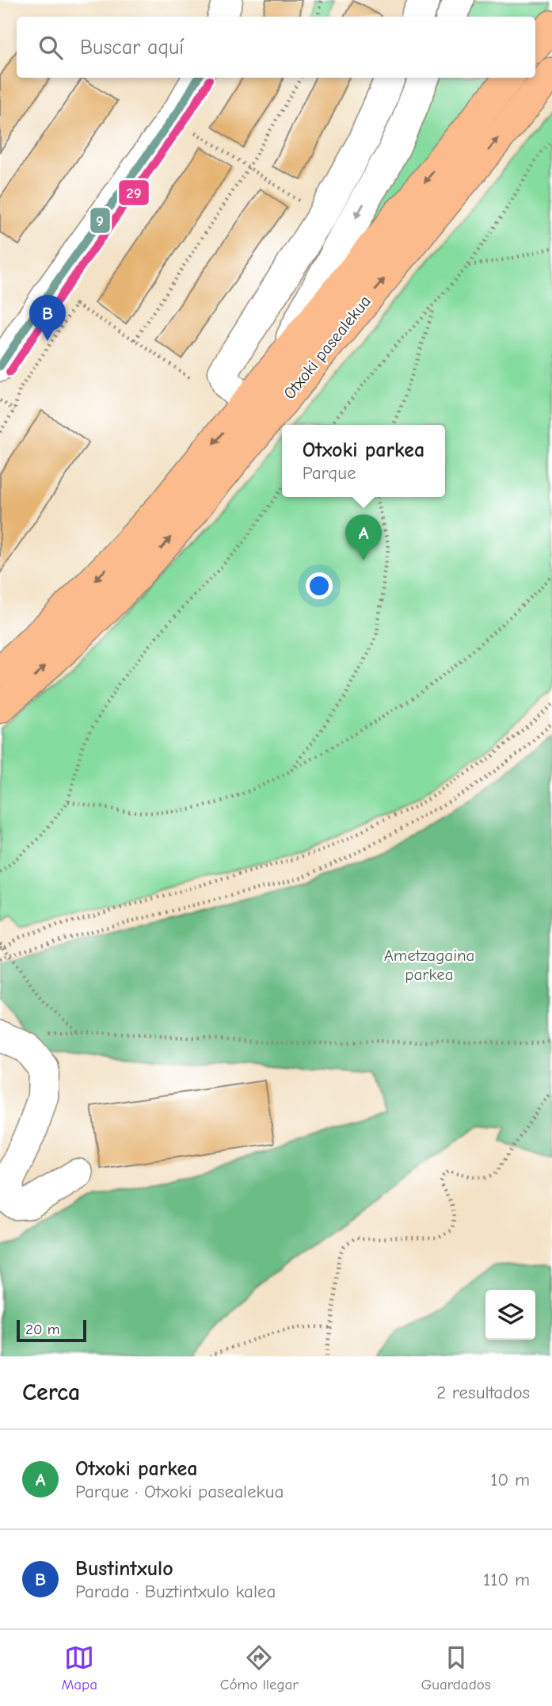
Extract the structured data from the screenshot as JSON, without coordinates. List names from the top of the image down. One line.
{"streets":{"main road":["Otxoki pasealekua"]},"parks":["Ametzagaina parkea"],"lines":["transit line 9","transit line 29"],"scale_bar":"20 m","page":{"search":"Buscar aquí","pins":["B","A"],"popup":["Otxoki parkea","Parque"],"scale":"20 m","heading":["Cerca","2 resultados"],"list":[{"mark":"A","name":"Otxoki parkea","note":"Parque · Otxoki pasealekua","value":"10 m"},{"mark":"B","name":"Bustintxulo","note":"Parada · Buztintxulo kalea","value":"110 m"}],"nav":["Mapa","Cómo llegar","Guardados"]}}
